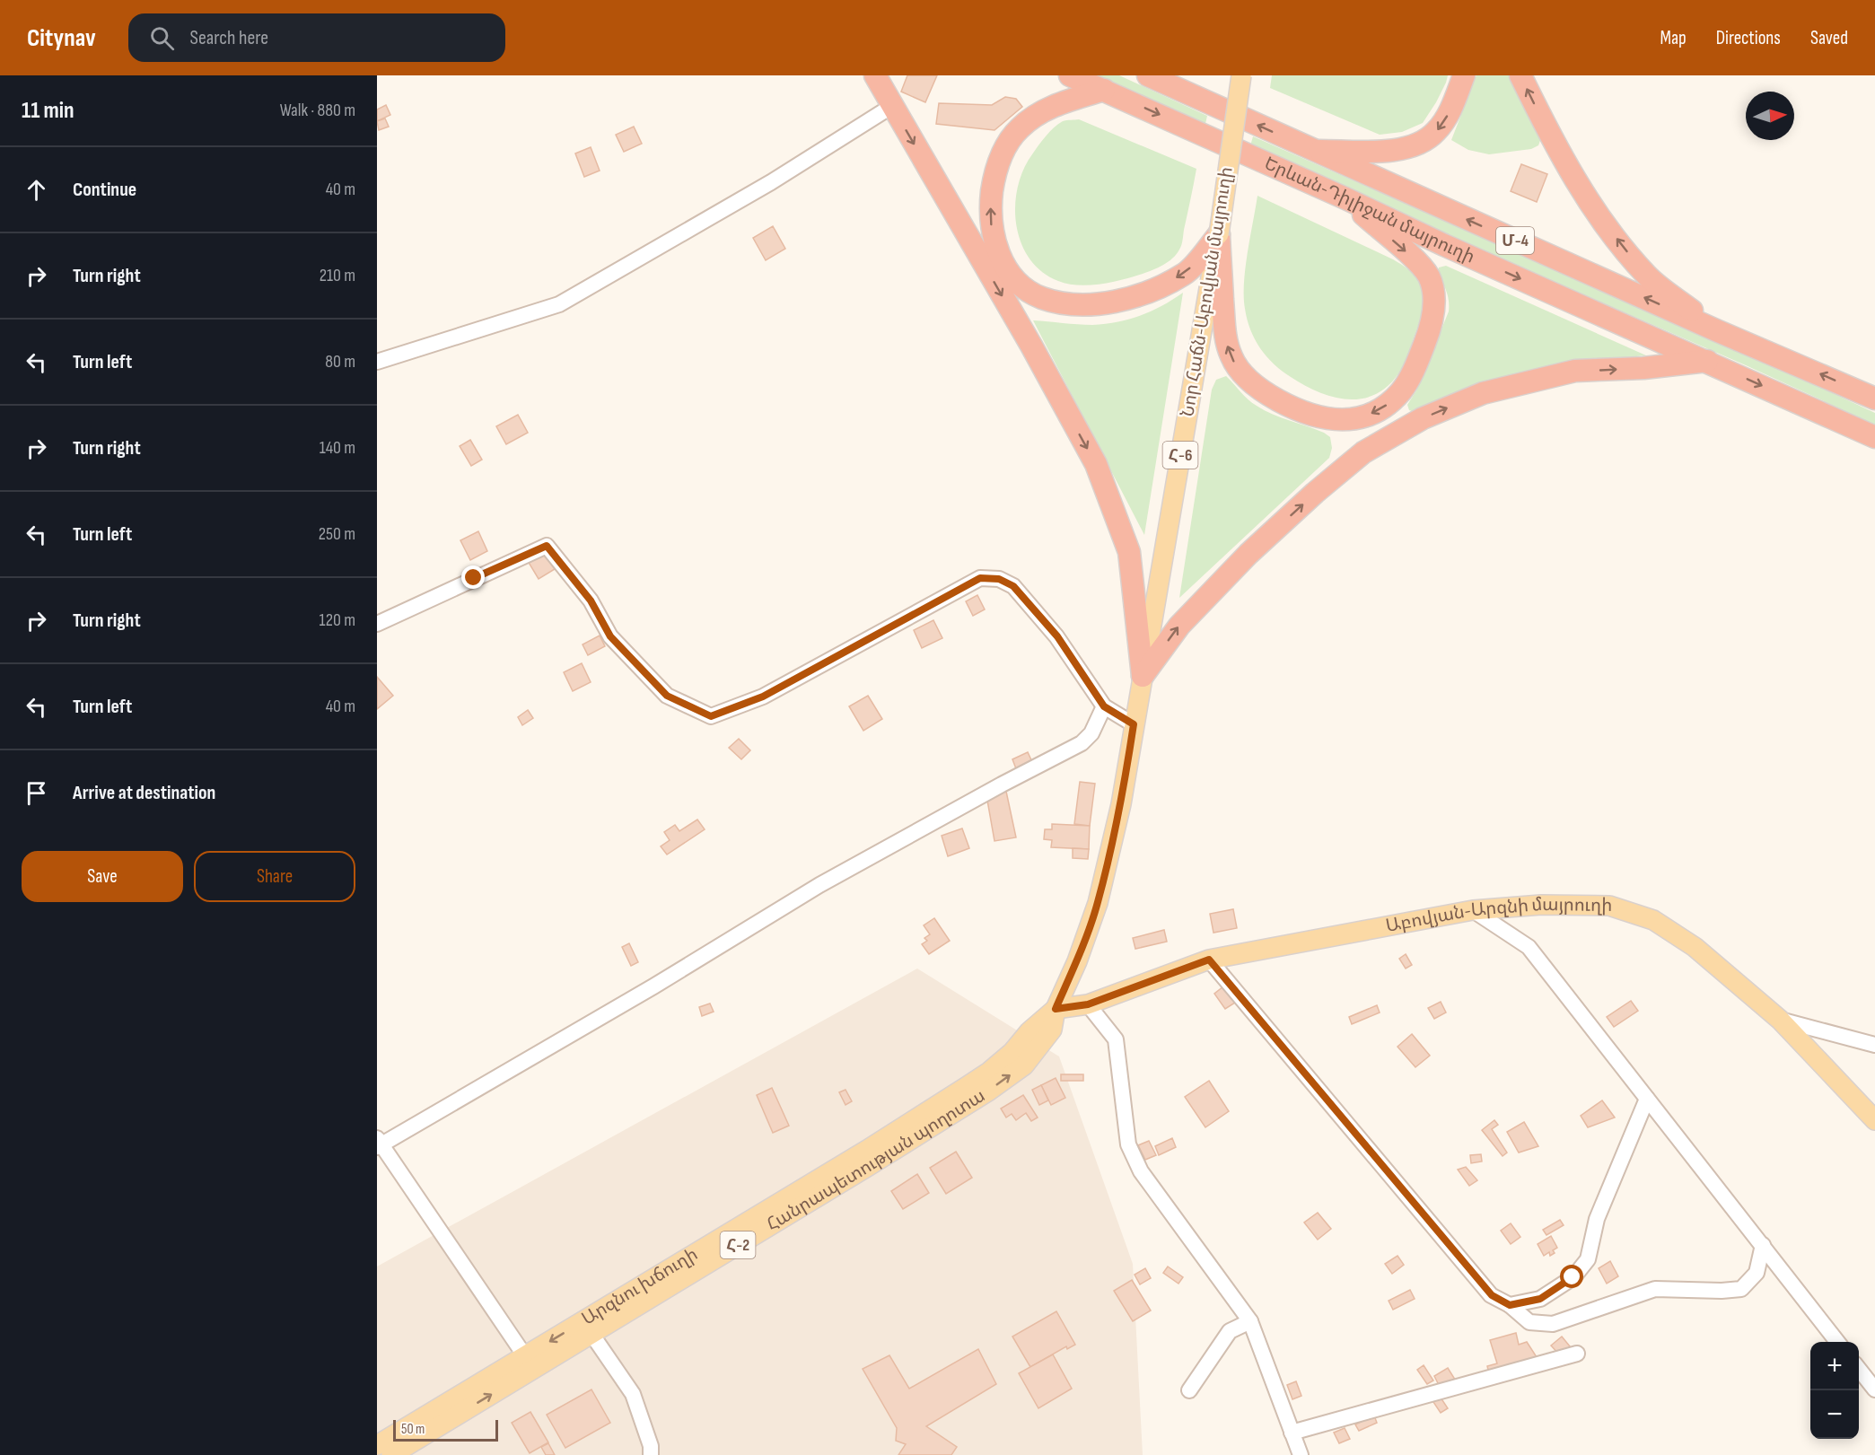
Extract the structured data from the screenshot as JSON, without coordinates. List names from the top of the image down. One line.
{"streets":{"highway":["Երևան-Դիլիջան մայրուղի","Մ-4"],"main road":["Նոր Հաճն-Աբովյան մայրուղի","Հ-6","Աբովյան-Արզնի մայրուղի","Հանրապետության պողոտա","Հ-2","Արզնու խճուղի"]},"crossings":[["Նոր Հաճն-Աբովյան մայրուղի","Աբովյան-Արզնի մայրուղի"],["Նոր Հաճն-Աբովյան մայրուղի","Հանրապետության պողոտա"],["Նոր Հաճն-Աբովյան մայրուղի","Արզնու խճուղի"],["Աբովյան-Արզնի մայրուղի","Հանրապետության պողոտա"],["Աբովյան-Արզնի մայրուղի","Արզնու խճուղի"],["Հանրապետության պողոտա","Արզնու խճուղի"]],"one_way":["Հանրապետության պողոտա","Արզնու խճուղի"],"scale_bar":"50 m","north":"right","page":{"header":"Citynav","search":"Search here","nav":["Map","Directions","Saved"],"heading":["11 min","Walk · 880 m"],"list":[["Continue","40 m"],["Turn right","210 m"],["Turn left","80 m"],["Turn right","140 m"],["Turn left","250 m"],["Turn right","120 m"],["Turn left","40 m"],"Arrive at destination"],"buttons":["Save","Share"],"map_buttons":["+","−"],"scale":"50 m"}}
